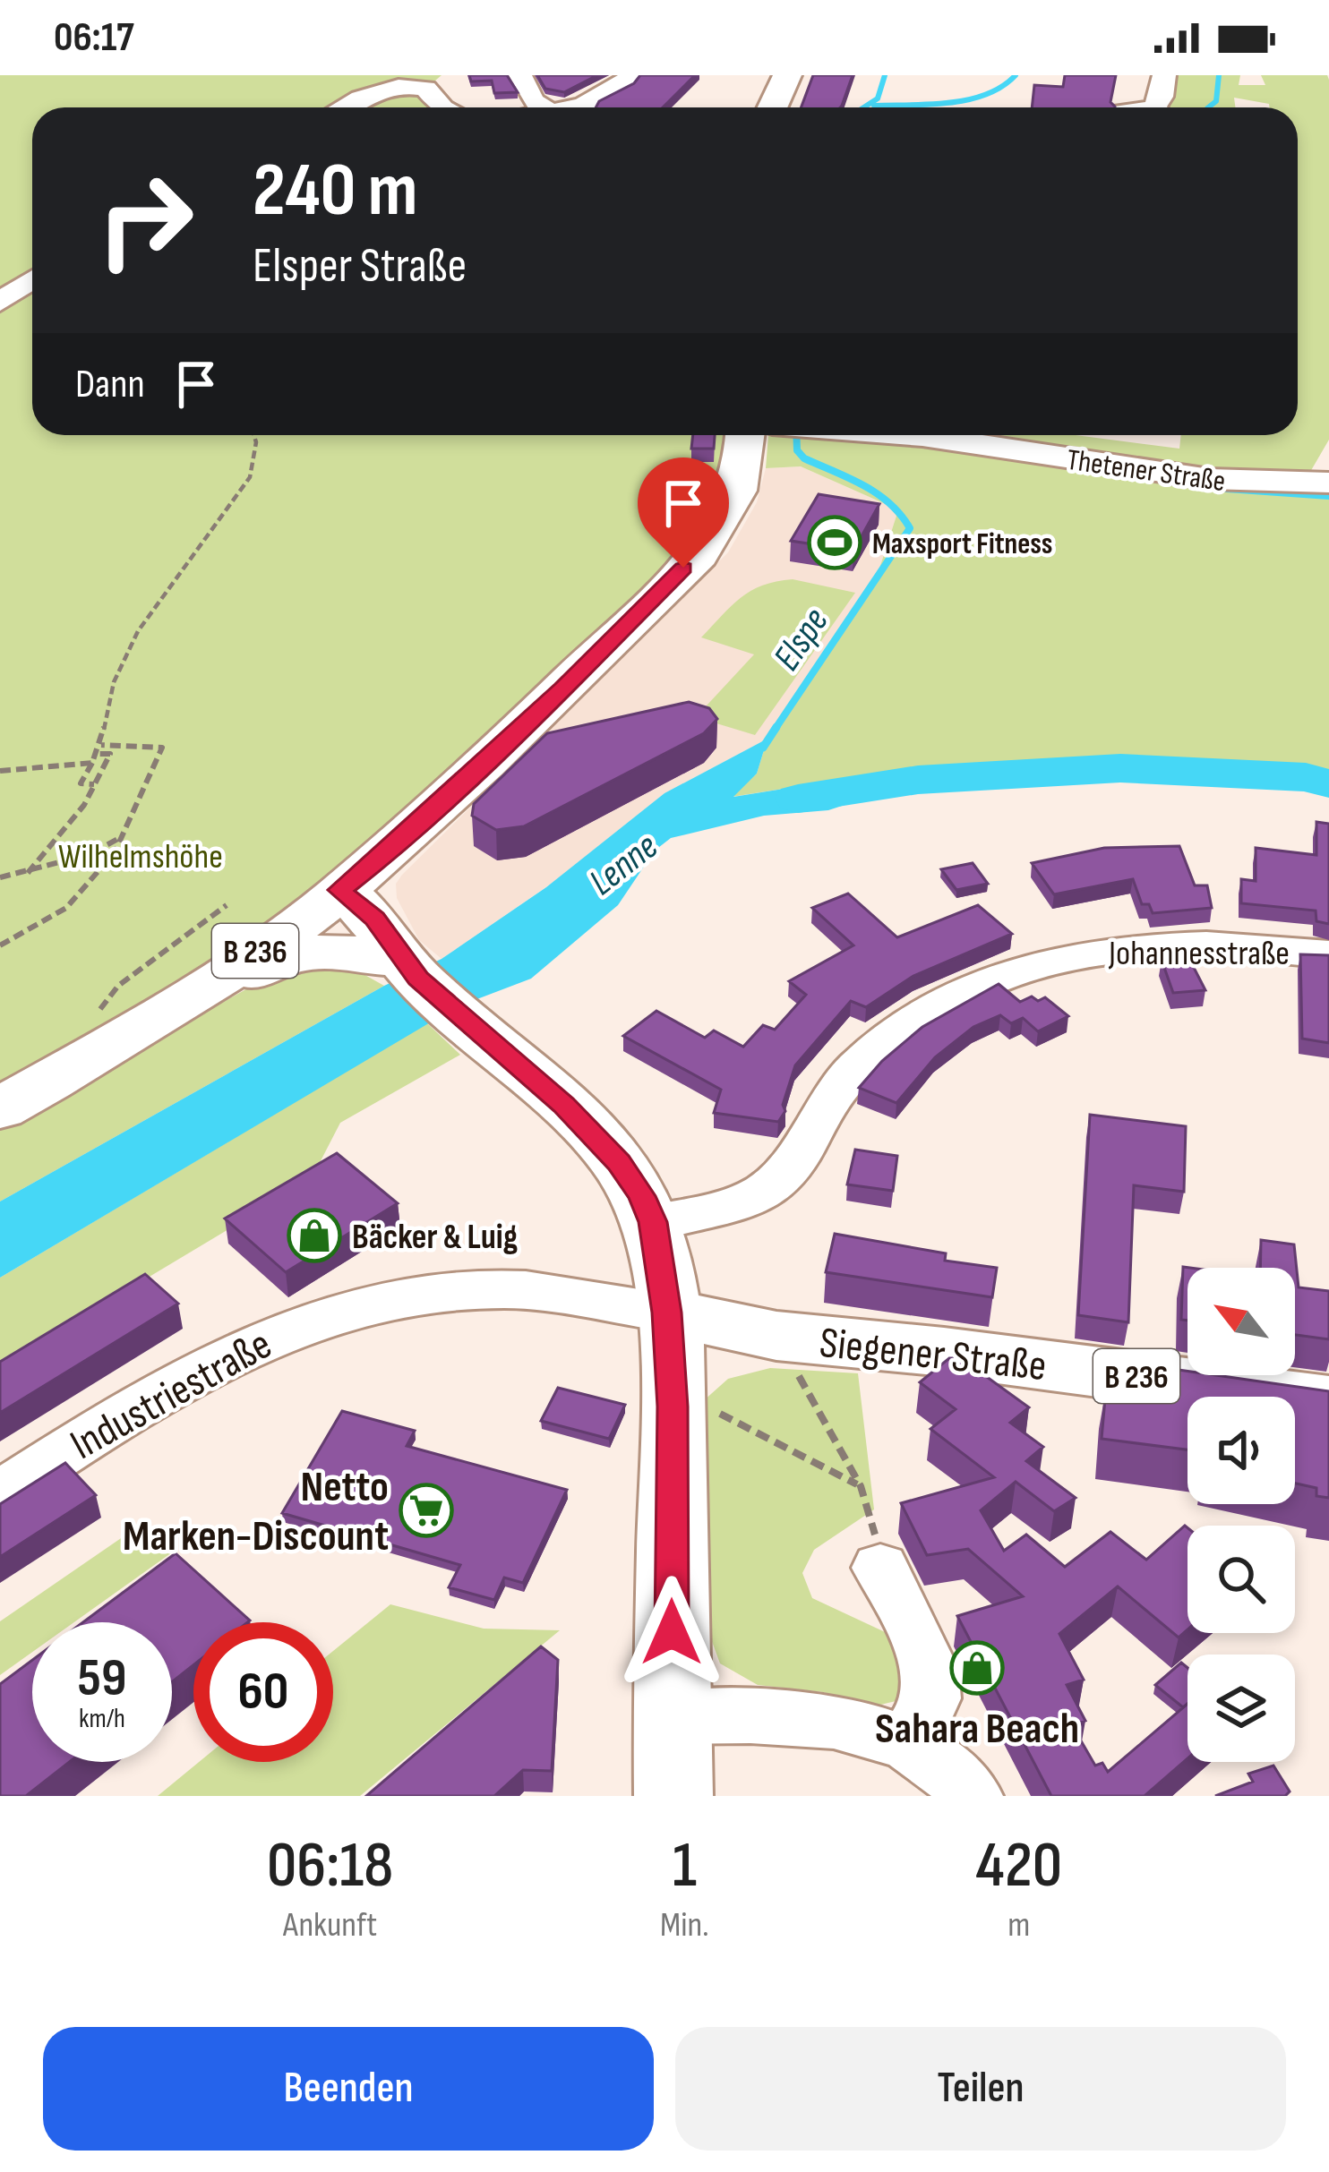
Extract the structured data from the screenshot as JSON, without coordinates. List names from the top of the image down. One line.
{"streets":{"main road":["B 236","Siegener Straße"],"street":["Thetener Straße","Johannesstraße","Industriestraße"]},"crossings":[["Siegener Straße","Industriestraße"]],"water":["Elspe","Lenne"],"parks":["Wilhelmshöhe"],"places":{"sports":["Maxsport Fitness"],"shop":["Bäcker & Luig","Sahara Beach"],"supermarket":["Netto Marken-Discount"]},"north":"top left","page":{"status":"06:17","turn":["240 m","Elsper Straße"],"then":"Dann","speed":"59 km/h","limit":"60","eta":["06:18","Ankunft","1","Min.","420","m"],"buttons":["Beenden","Teilen"]}}
